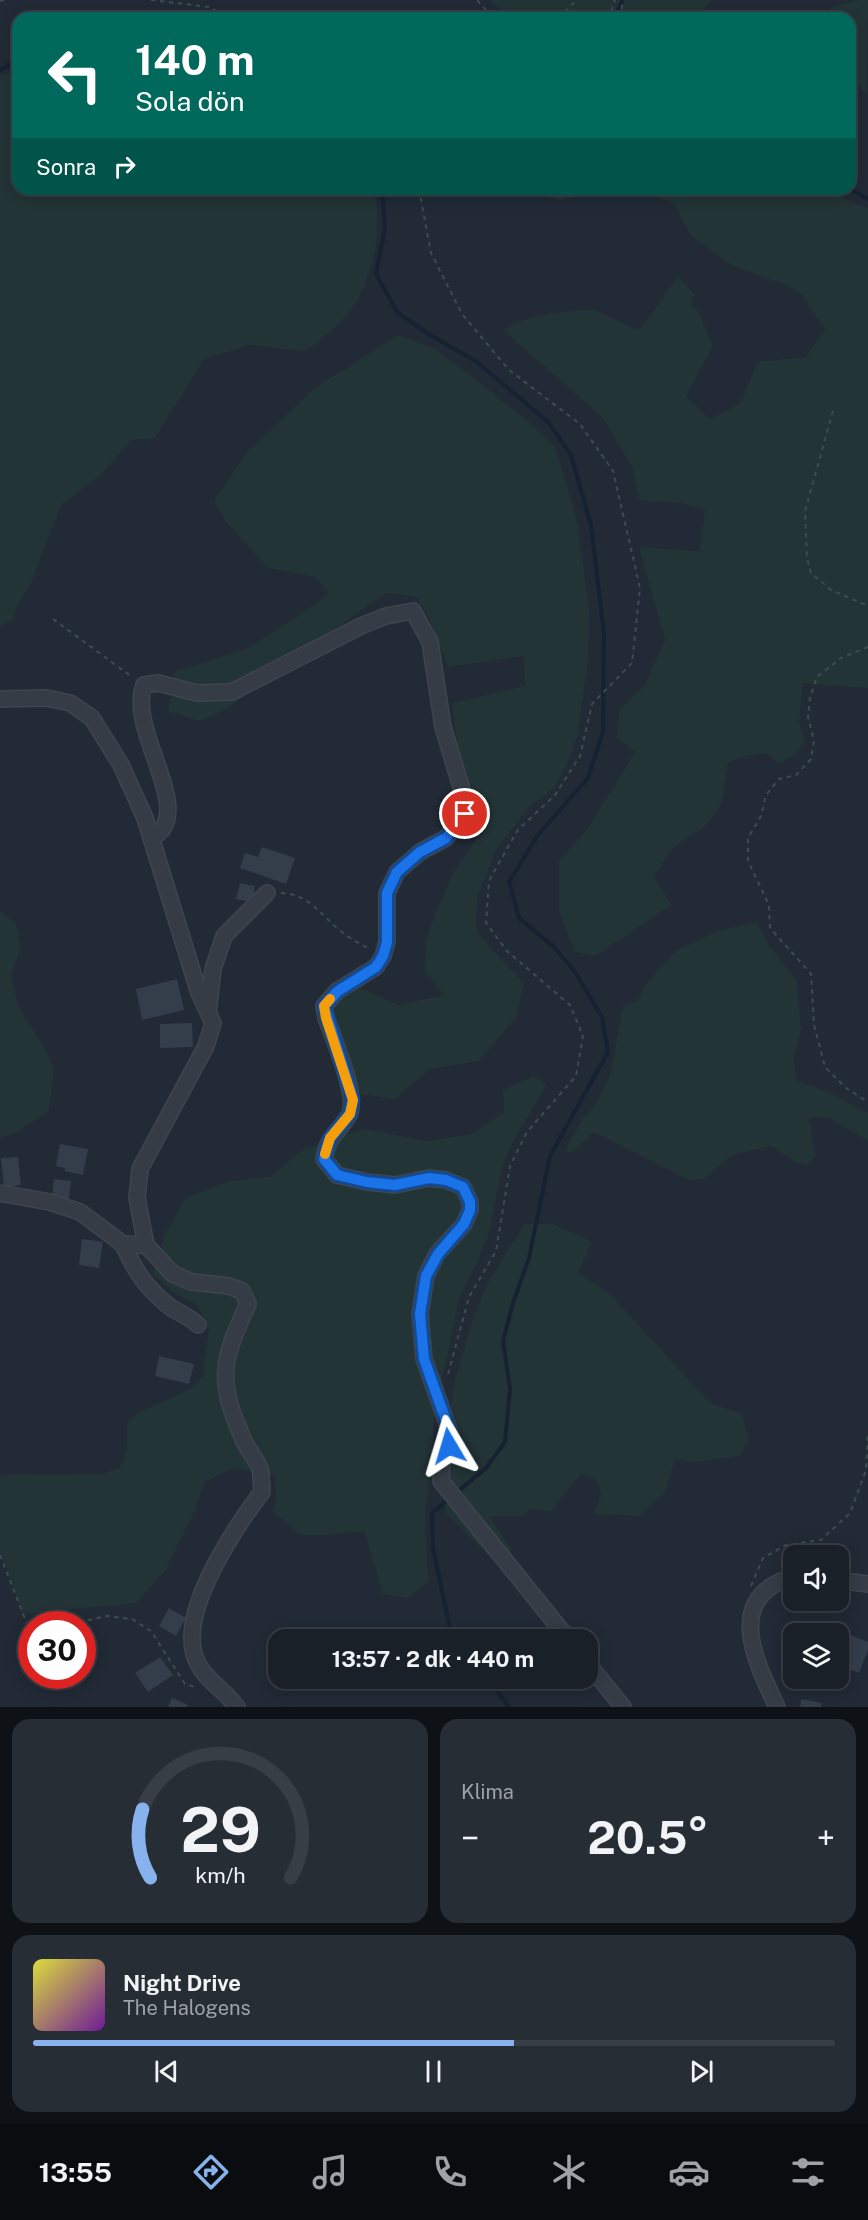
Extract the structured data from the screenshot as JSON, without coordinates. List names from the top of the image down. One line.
{"page":{"turn":["140 m","Sola dön"],"then":"Sonra","limit":"30","trip":"13:57 · 2 dk · 440 m","tile":"Klima","heat":["−","20.5°","+"],"song":["Night Drive","The Halogens"],"tabs":"13:55","gauge":["29","km/h"]}}
